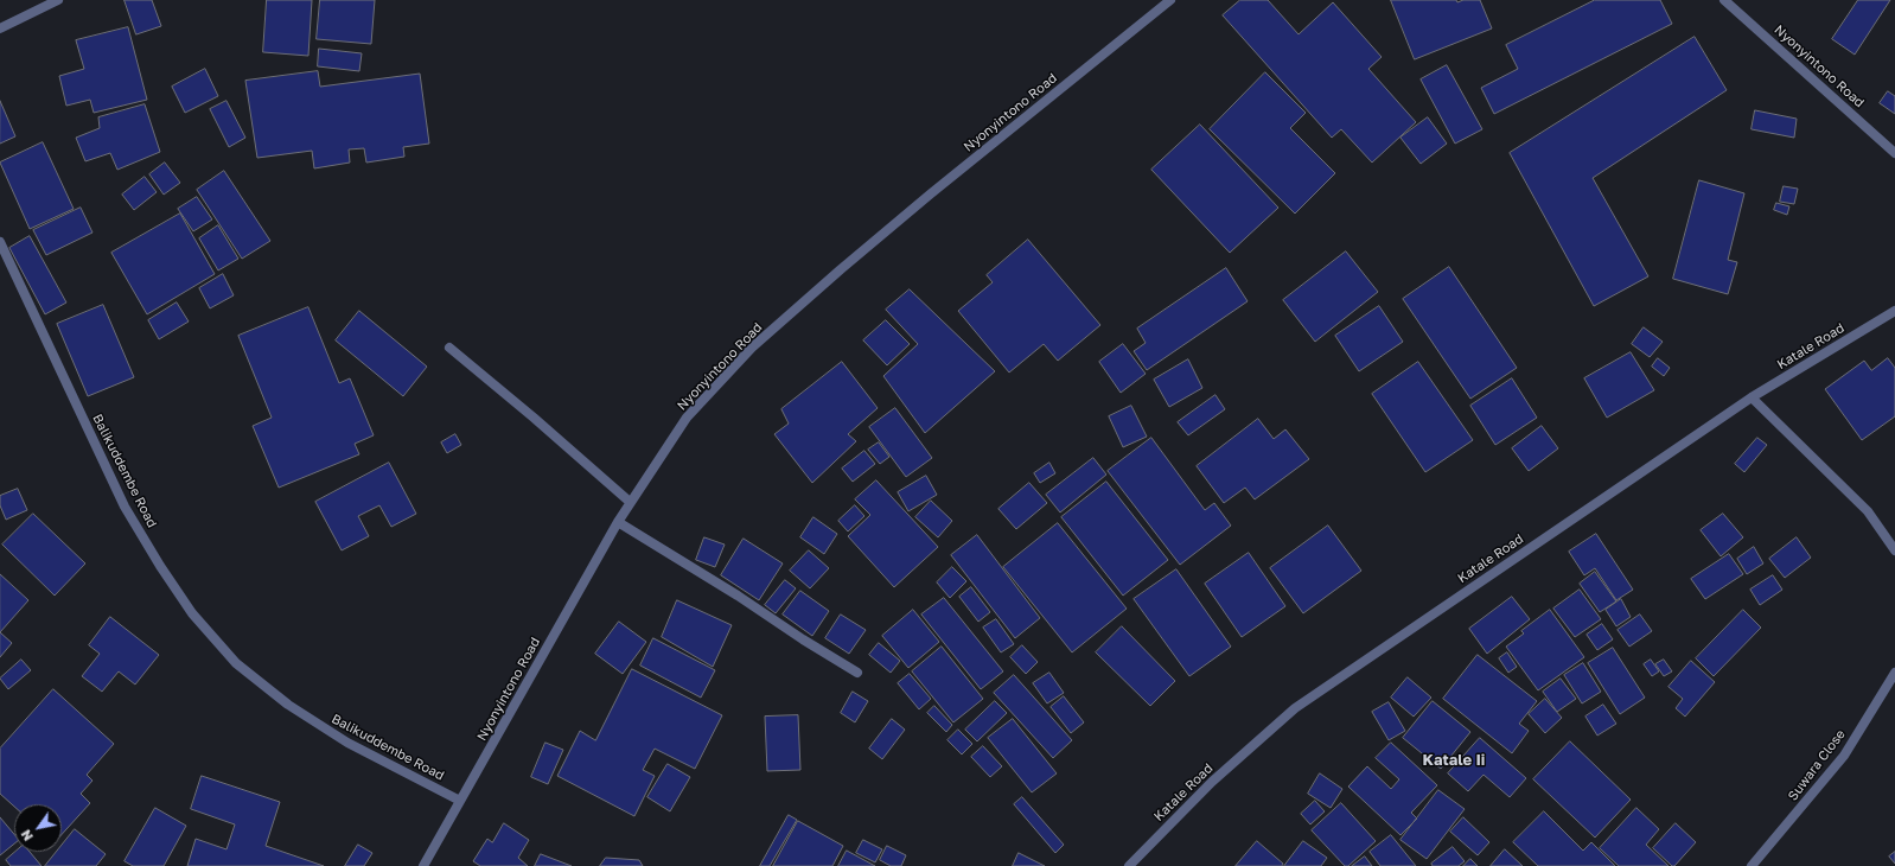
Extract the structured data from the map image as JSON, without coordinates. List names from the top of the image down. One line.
{"streets":{"street":["Nyonyintono Road","Katale Road","Balikuddembe Road","Suwara Close"]},"crossings":[["Nyonyintono Road","Balikuddembe Road"]],"districts":["Katale Ii"],"north":"bottom left"}
